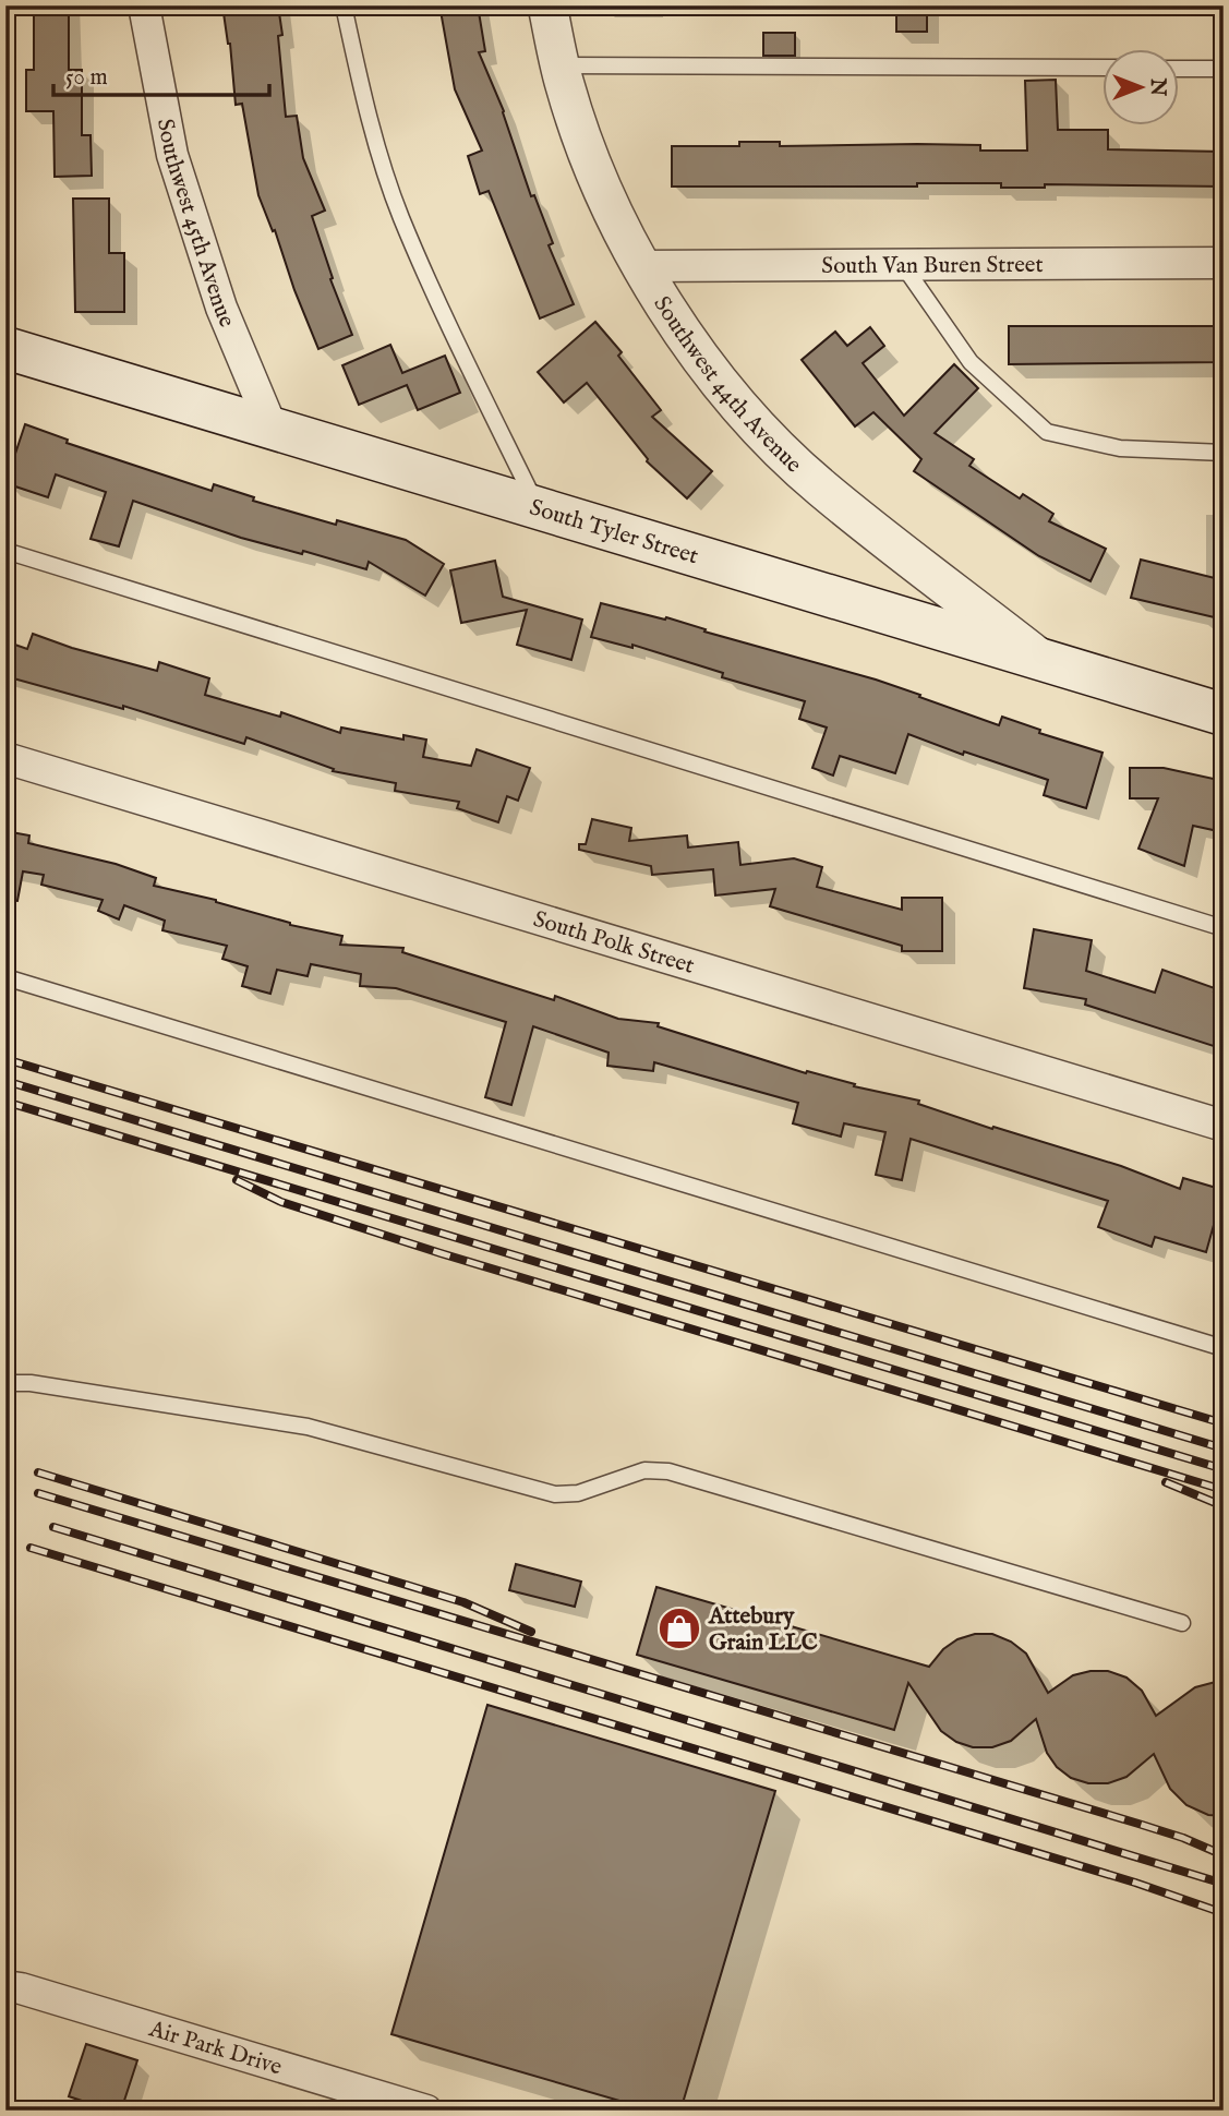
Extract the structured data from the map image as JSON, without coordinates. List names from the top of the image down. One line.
{"streets":{"main road":["South Tyler Street"],"street":["Southwest 45th Avenue","South Van Buren Street","Southwest 44th Avenue","South Polk Street","Air Park Drive"]},"crossings":[["Southwest 45th Avenue","South Tyler Street"],["South Van Buren Street","Southwest 44th Avenue"],["Southwest 44th Avenue","South Tyler Street"]],"places":{"shop":["Attebury Grain LLC"]},"scale_bar":"50 m","north":"right"}
